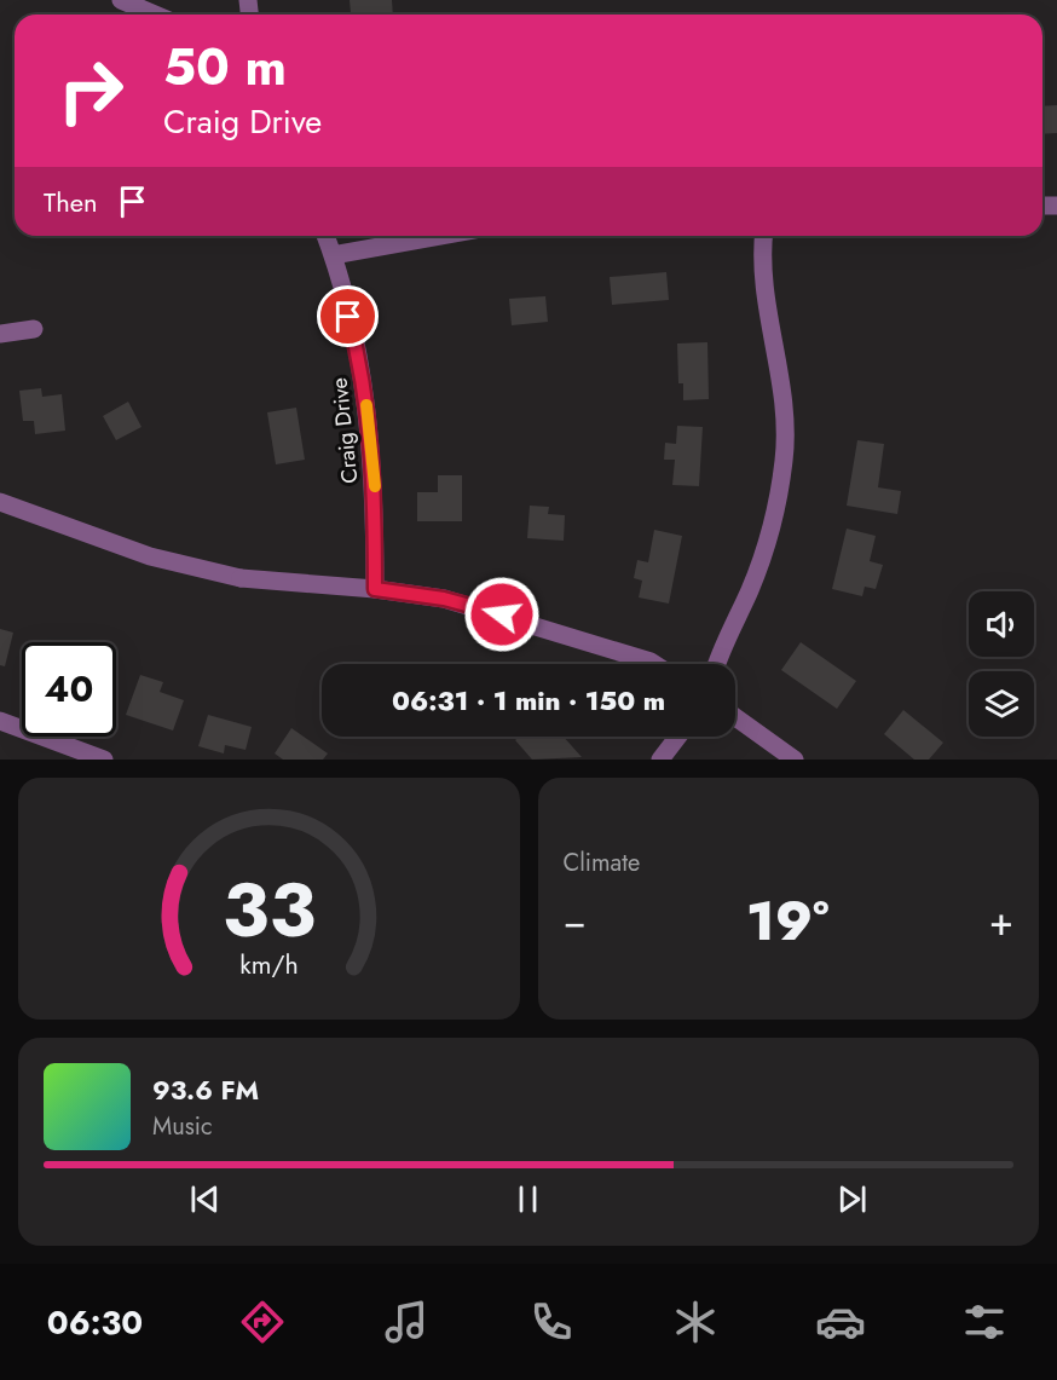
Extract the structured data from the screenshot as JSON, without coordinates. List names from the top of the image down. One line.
{"streets":{"street":["Craig Drive"]},"page":{"turn":["50 m","Craig Drive"],"then":"Then","limit":"40","trip":"06:31 · 1 min · 150 m","tile":"Climate","heat":["−","19°","+"],"song":["93.6 FM","Music"],"tabs":"06:30","gauge":["33","km/h"]}}
